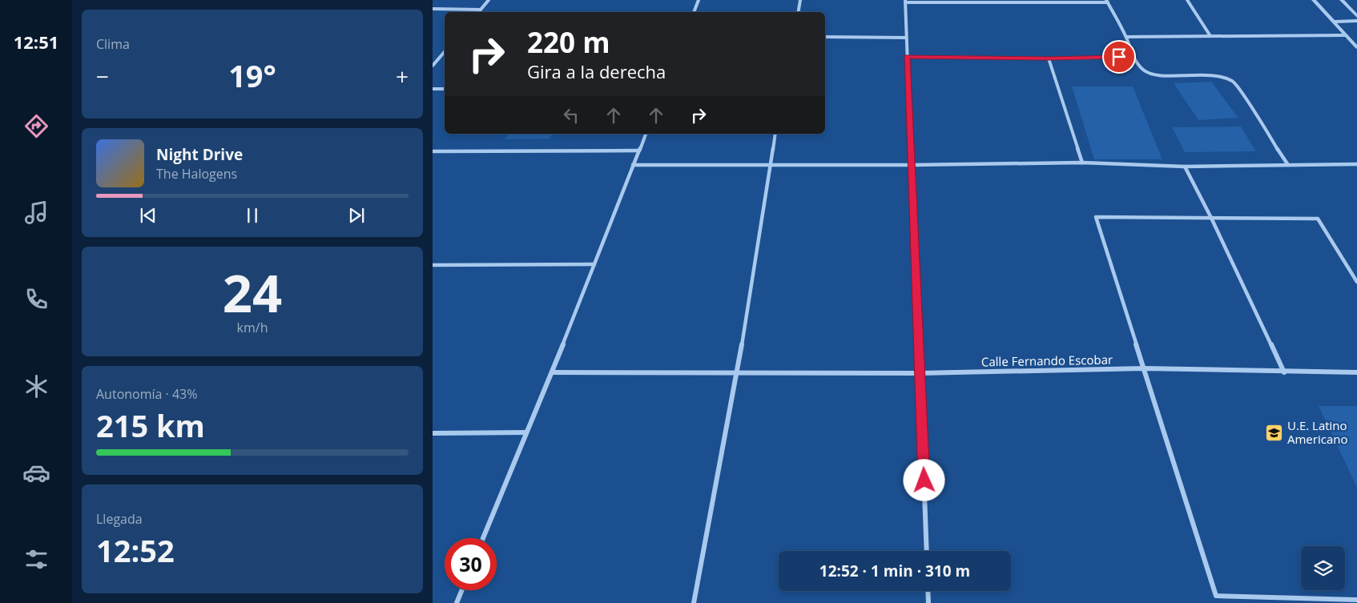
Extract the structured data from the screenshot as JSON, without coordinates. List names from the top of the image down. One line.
{"streets":{"street":["Calle Fernando Escobar"]},"places":{"school or university":["U.E. Latino Americano"]},"page":{"tabs":"12:51","tile":["Clima",["24","km/h"],["Autonomía · 43%","215 km"],["Llegada","12:52"]],"turn":["220 m","Gira a la derecha"],"heat":["−","19°","+"],"song":["Night Drive","The Halogens"],"limit":"30","trip":"12:52 · 1 min · 310 m"}}
